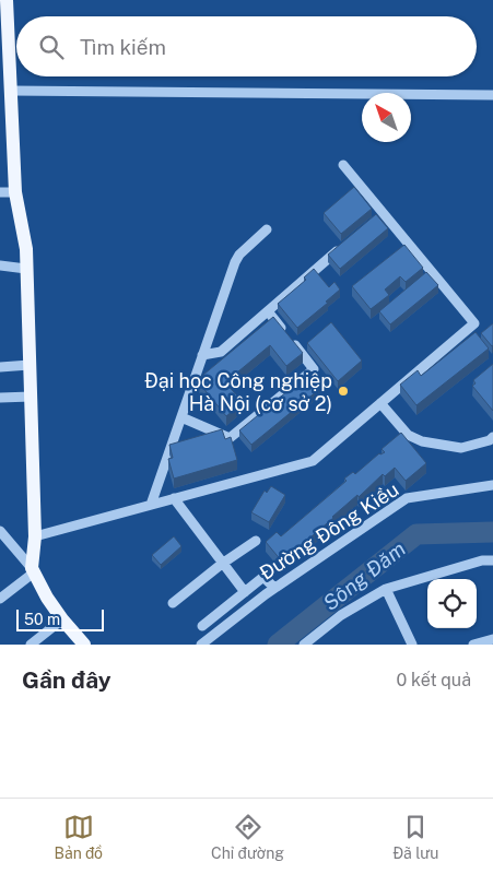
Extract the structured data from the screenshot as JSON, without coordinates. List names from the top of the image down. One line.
{"streets":{"street":["Đường Đông Kiều"]},"water":["Sông Đăm"],"places":["Đại học Công nghiệp Hà Nội (cơ sở 2)"],"scale_bar":"50 m","north":"top left","page":{"search":"Tìm kiếm","scale":"50 m","heading":["Gần đây","0 kết quả"],"nav":["Bản đồ","Chỉ đường","Đã lưu"]}}
